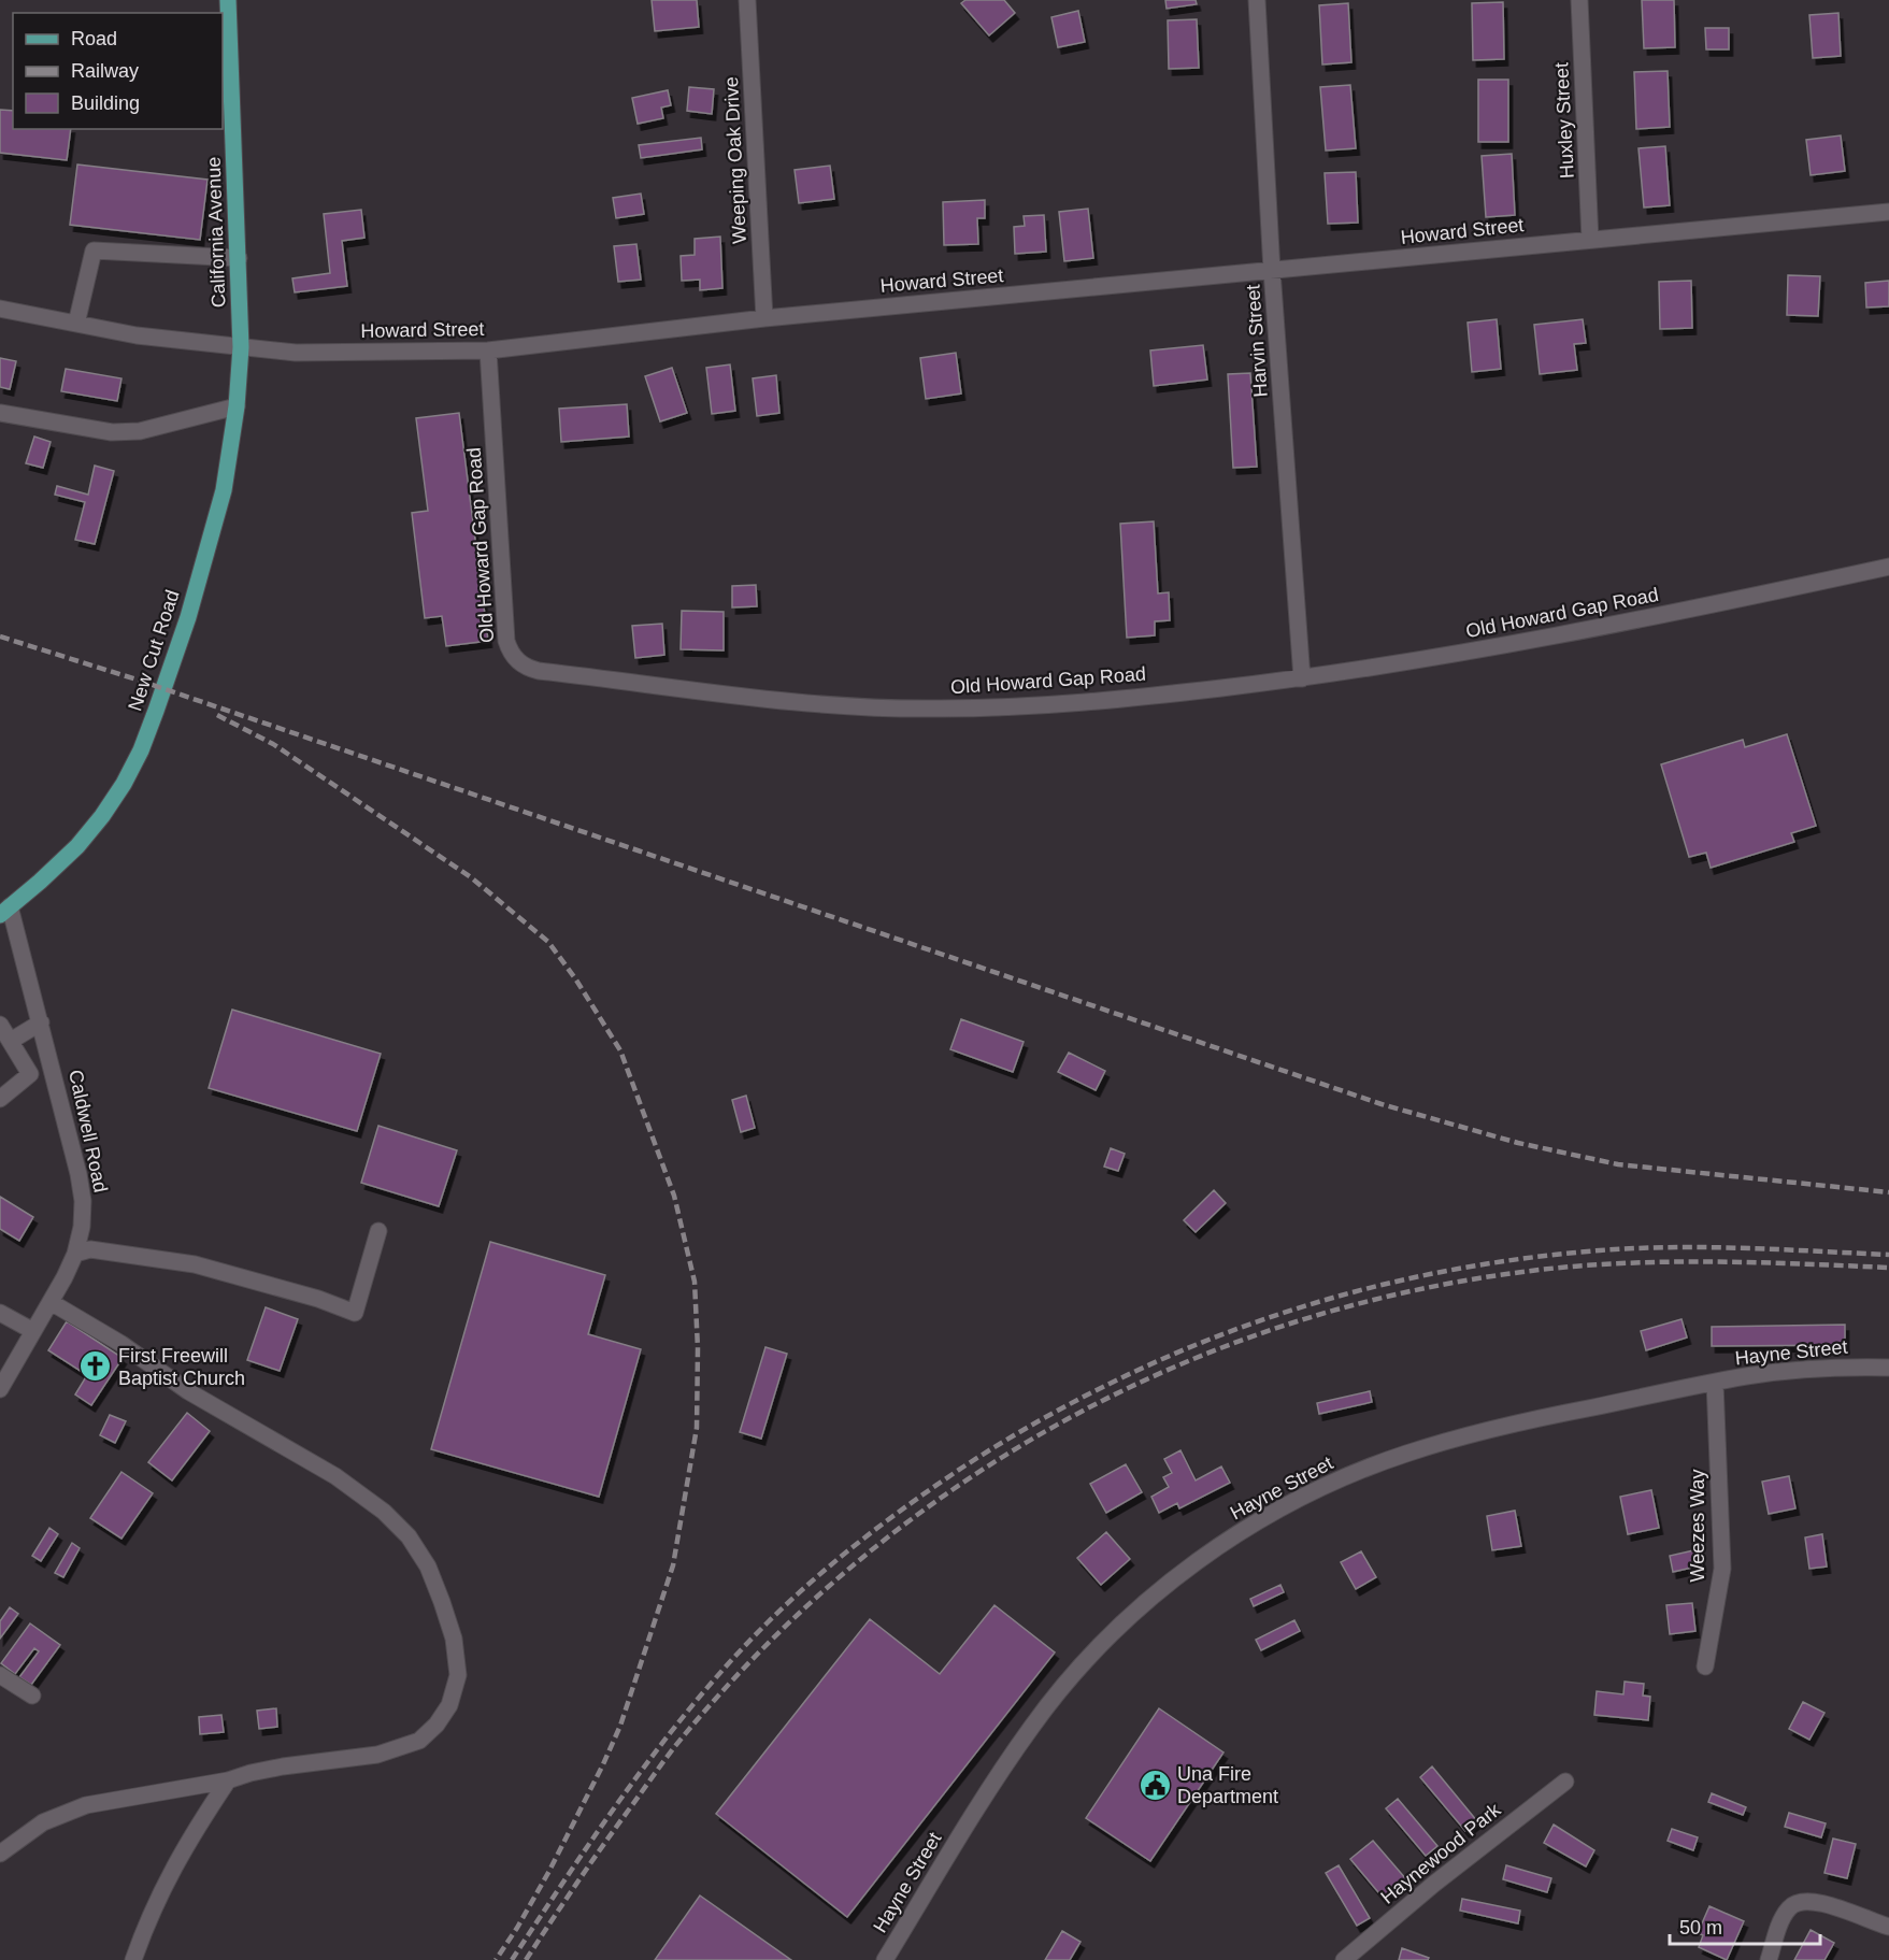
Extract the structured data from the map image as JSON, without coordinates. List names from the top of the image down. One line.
{"streets":{"main road":["California Avenue","New Cut Road"],"street":["Huxley Street","Weeping Oak Drive","Howard Street","Harvin Street","Old Howard Gap Road","Caldwell Road","Hayne Street","Weezes Way","Haynewood Park"]},"crossings":[["Huxley Street","Howard Street"],["Weeping Oak Drive","Howard Street"],["Howard Street","California Avenue"],["Howard Street","Harvin Street"],["Howard Street","Old Howard Gap Road"],["Howard Street","New Cut Road"],["California Avenue","New Cut Road"],["Harvin Street","Old Howard Gap Road"],["New Cut Road","Caldwell Road"],["Hayne Street","Weezes Way"]],"places":{"church":["First Freewill Baptist Church"],"public building":["Una Fire Department"]},"legend":["Road","Railway","Building"],"scale_bar":"50 m"}
